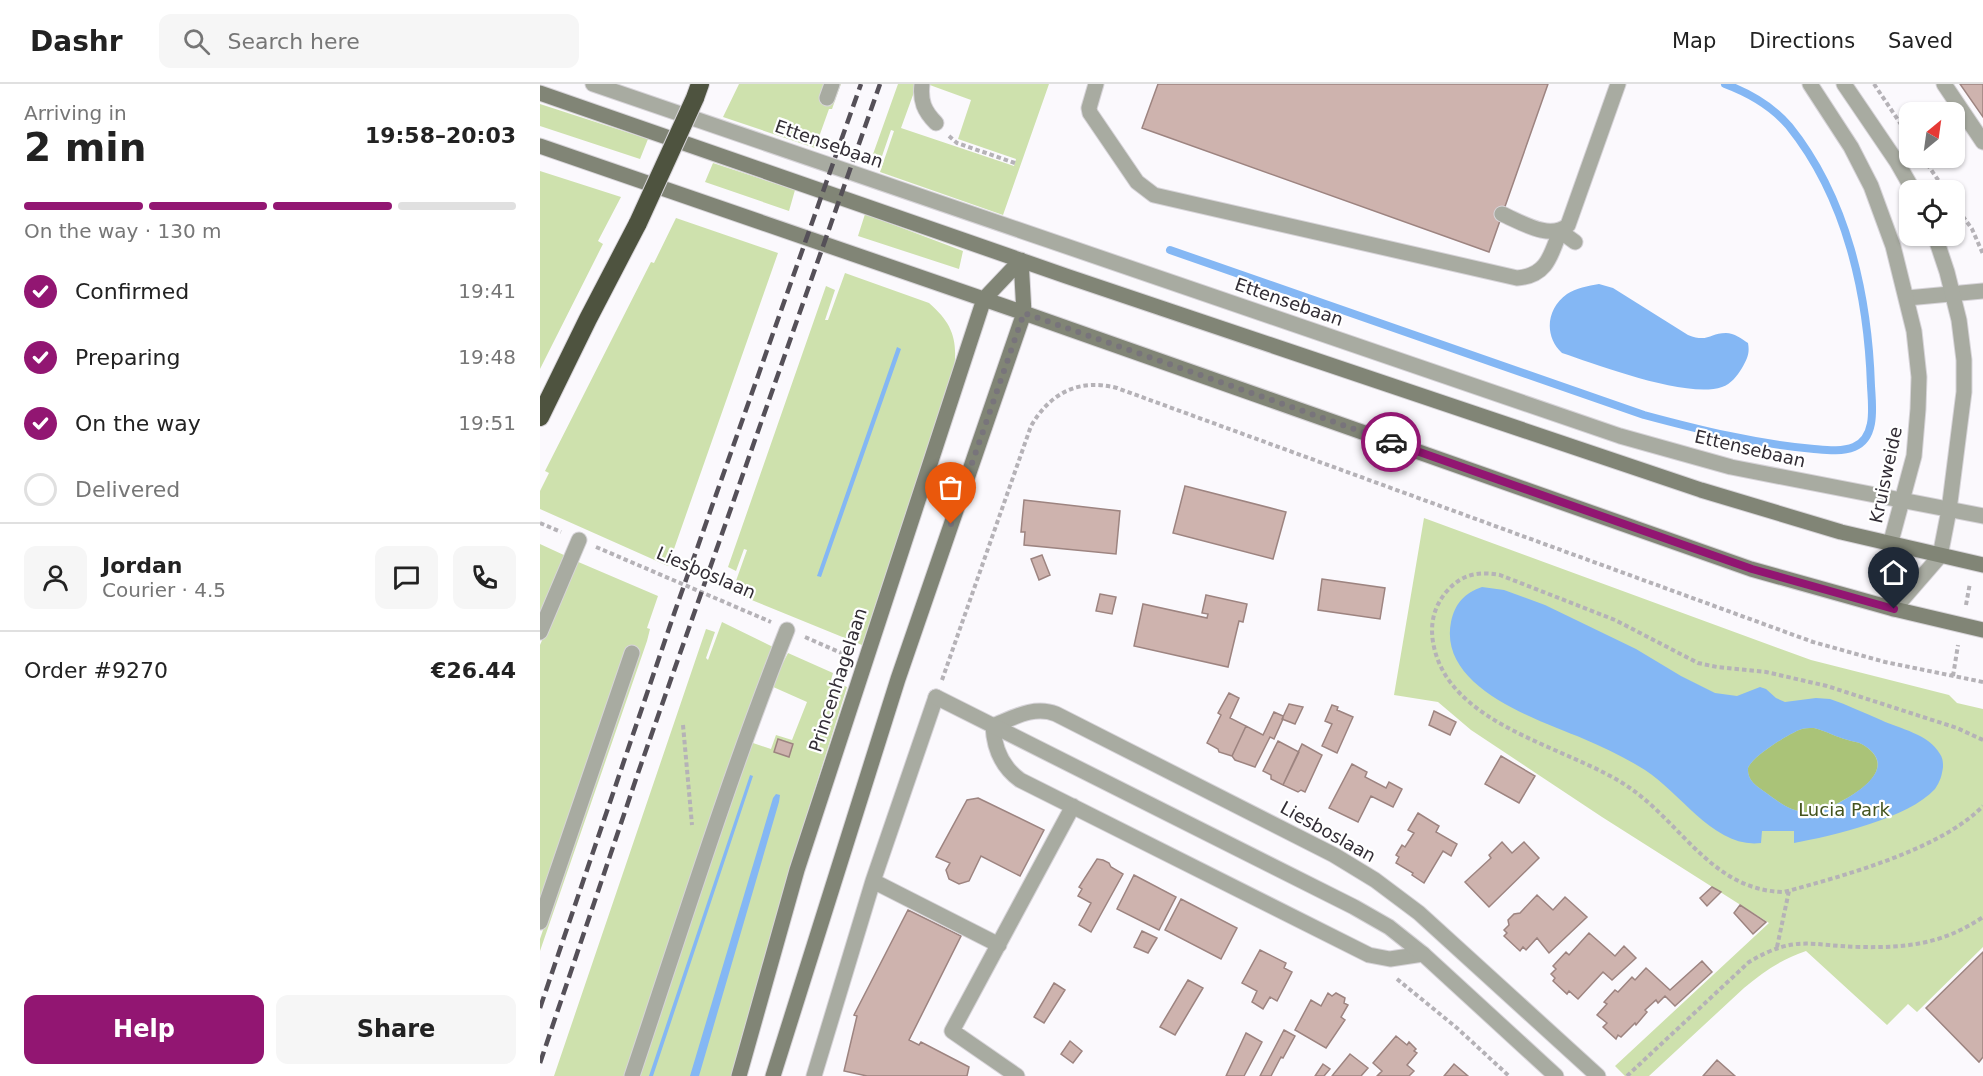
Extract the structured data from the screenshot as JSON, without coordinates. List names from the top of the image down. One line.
{"streets":{"main road":["Princenhagelaan"],"street":["Ettensebaan","Kruisweide","Liesboslaan"]},"crossings":[["Ettensebaan","Kruisweide"]],"parks":["Lucia Park"],"north":"top right","page":{"header":"Dashr","search":"Search here","nav":["Map","Directions","Saved"],"heading":["2 min","Arriving in","19:58–20:03"],"panel":["Jordan","Courier · 4.5","Order #9270","€26.44"],"bar":"On the way · 130 m","list":[["Confirmed","19:41"],["Preparing","19:48"],["On the way","19:51"],"Delivered"],"buttons":["Help","Share"]}}
